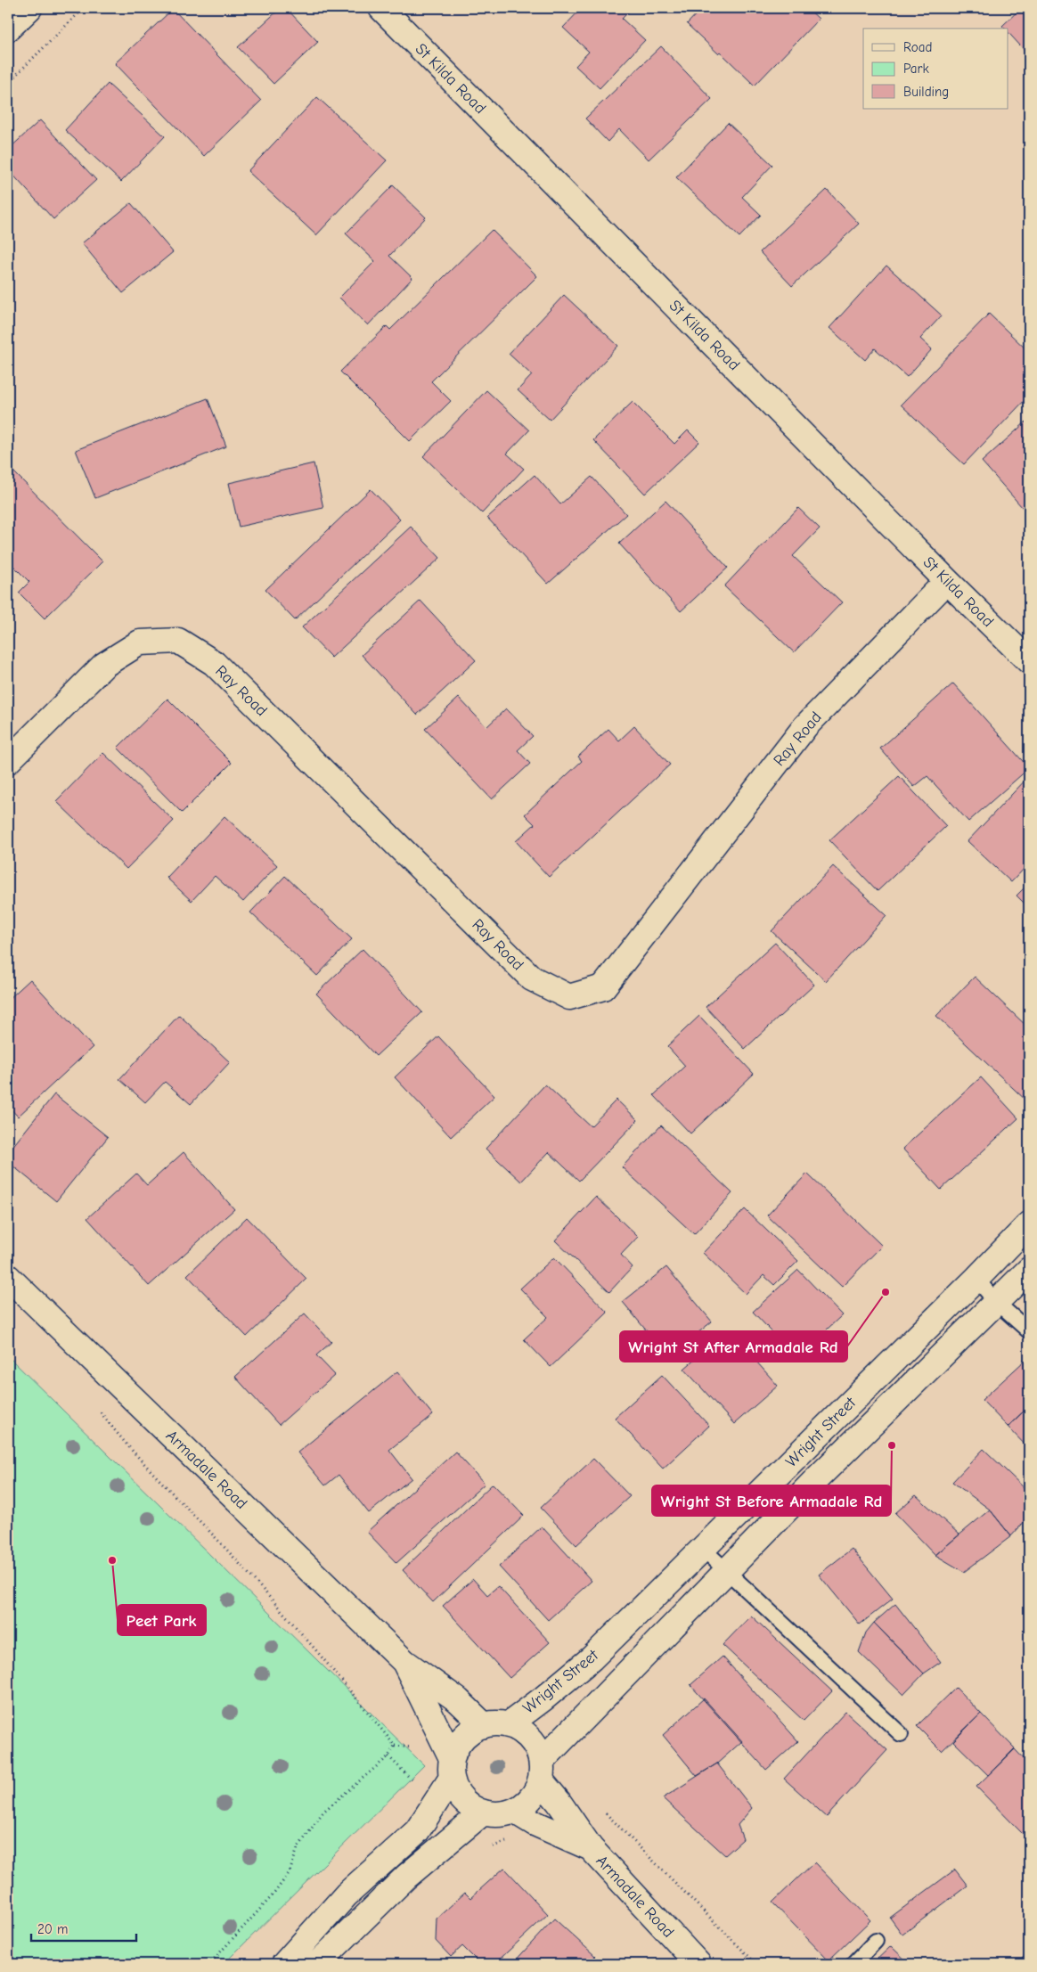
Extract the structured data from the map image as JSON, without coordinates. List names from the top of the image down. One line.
{"streets":{"street":["St Kilda Road","Ray Road","Wright Street","Armadale Road"]},"crossings":[["St Kilda Road","Ray Road"],["Wright Street","Armadale Road"]],"places":["Wright St After Armadale Rd","Wright St Before Armadale Rd","Peet Park"],"legend":["Road","Park","Building"],"scale_bar":"20 m"}
